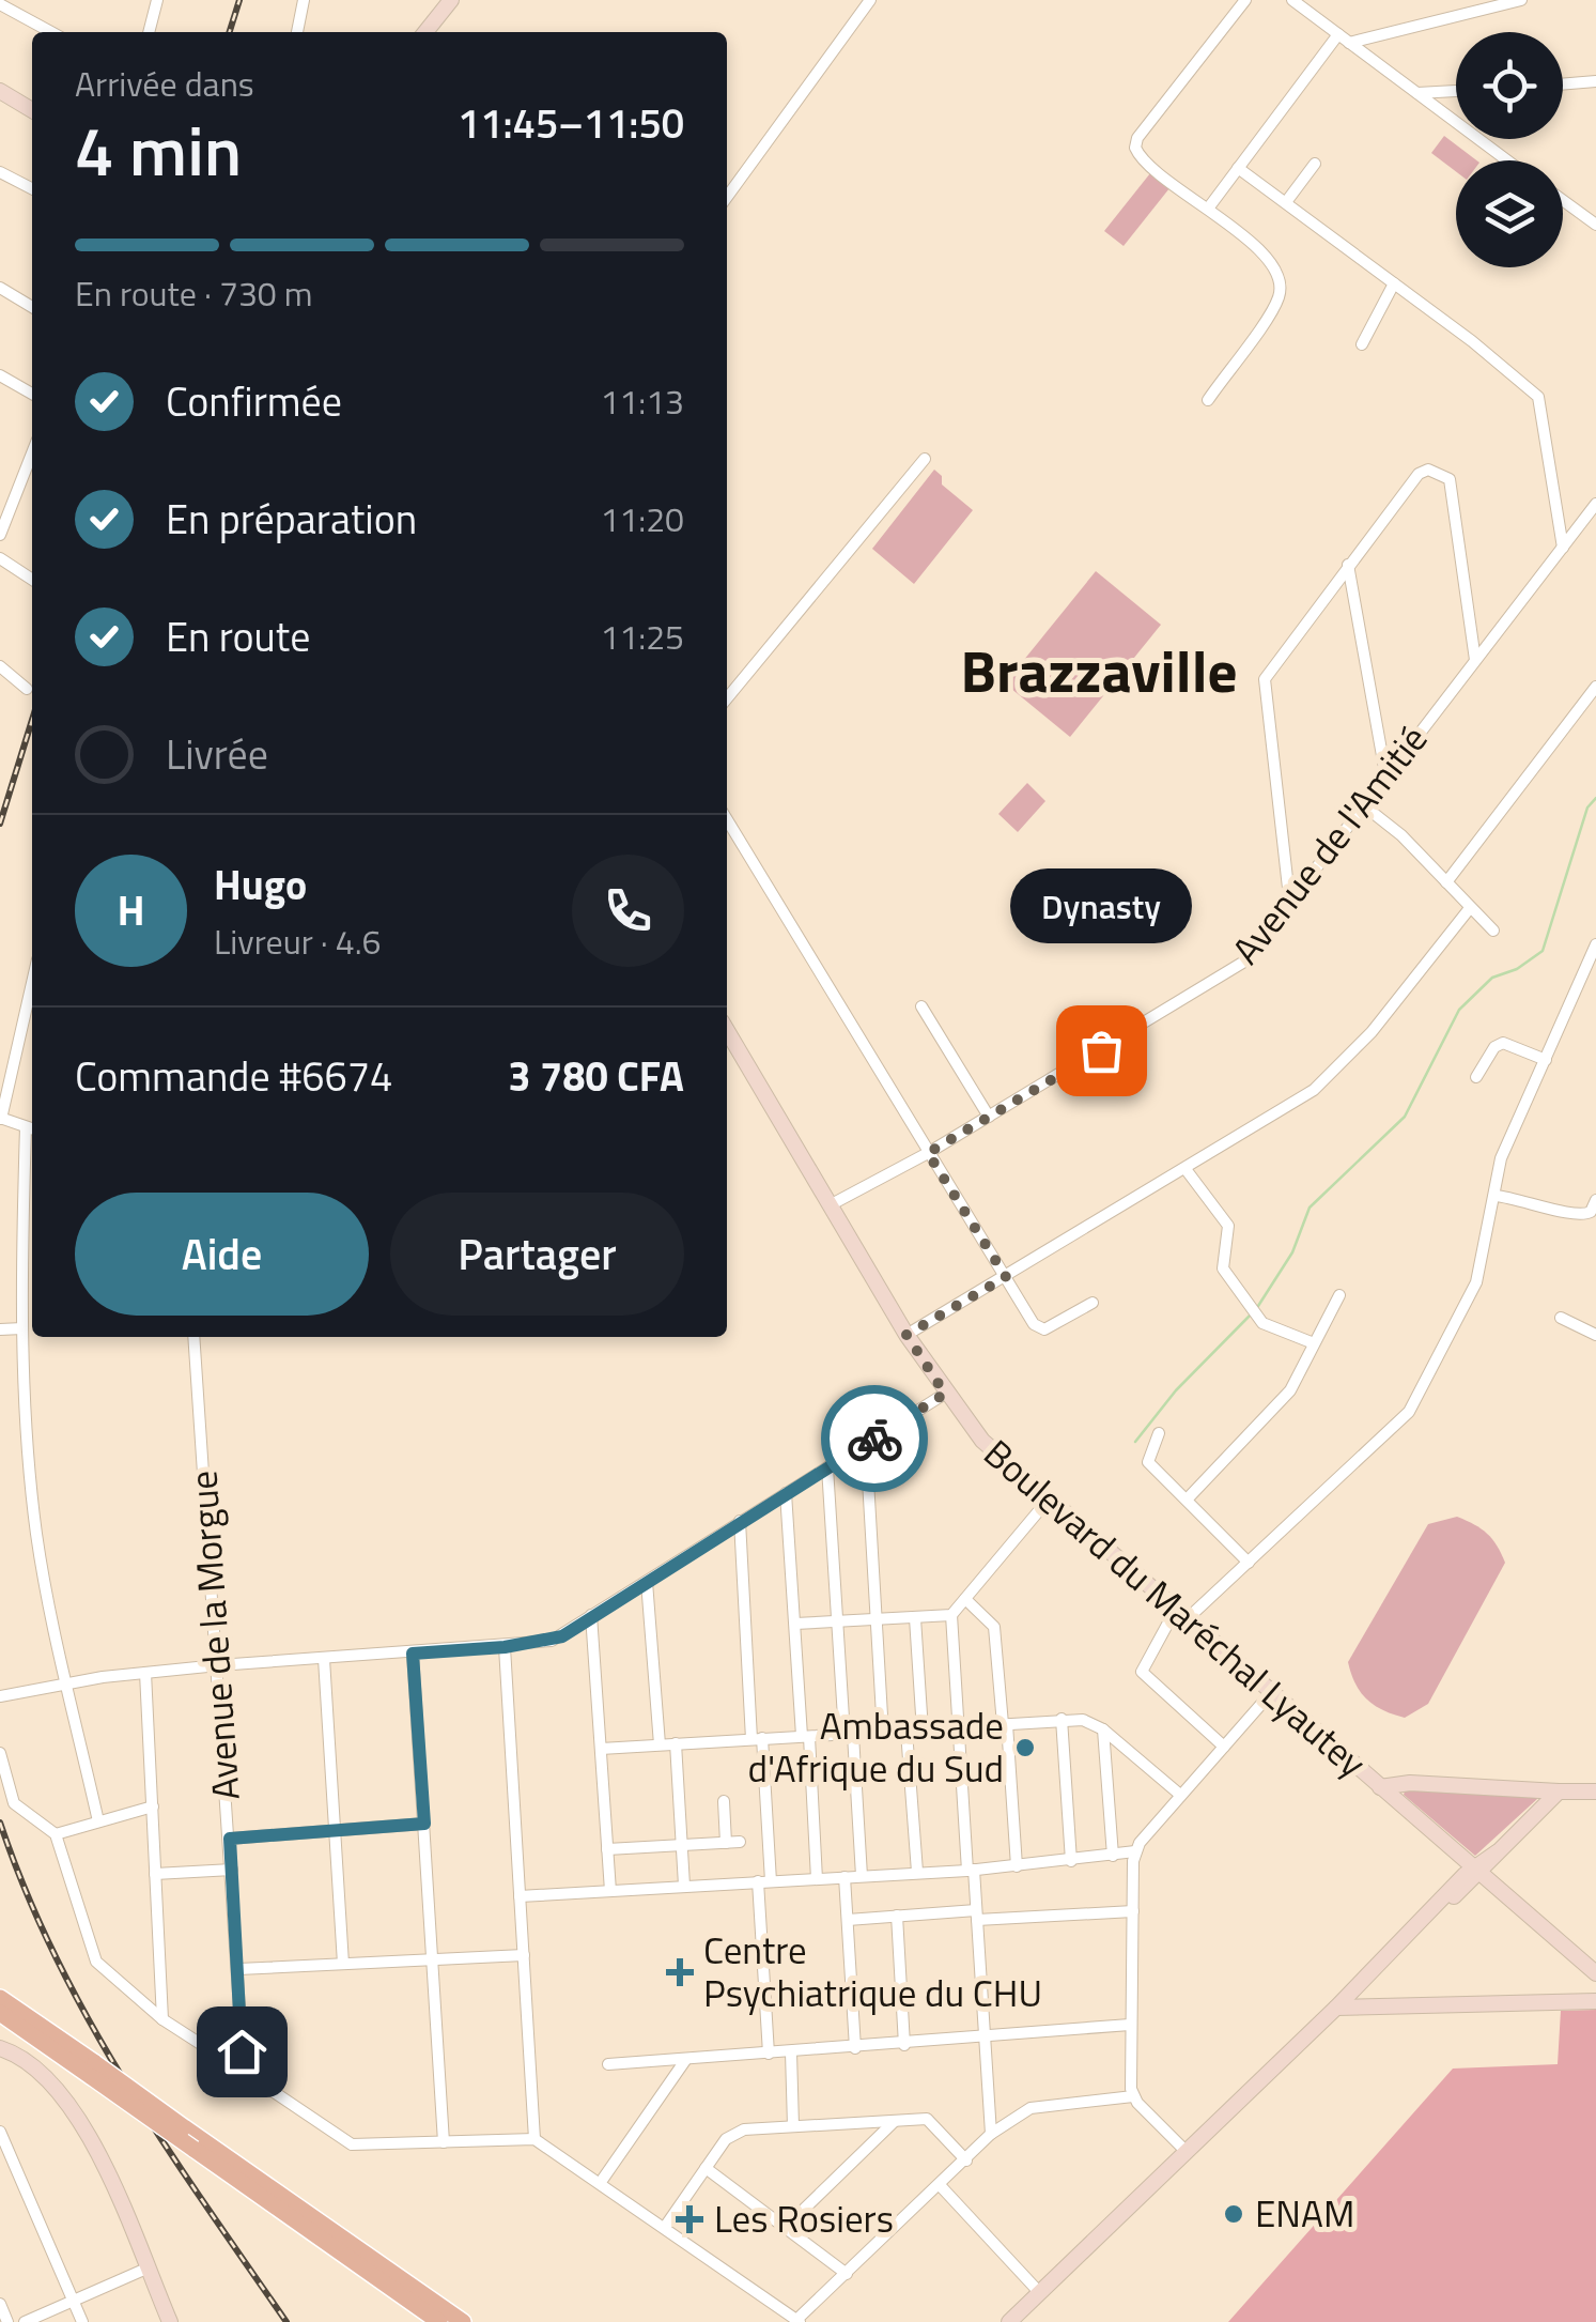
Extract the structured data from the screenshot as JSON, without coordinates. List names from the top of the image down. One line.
{"streets":{"main road":["Boulevard du Maréchal Lyautey"],"street":["Avenue de l'Amitié","Avenue de la Morgue"]},"crossings":[["Avenue de l'Amitié","Boulevard du Maréchal Lyautey"]],"districts":["Brazzaville"],"places":{"other":["Dynasty","Ambassade d'Afrique du Sud","ENAM"],"health":["Centre Psychiatrique du CHU","Les Rosiers"]},"page":{"heading":["4 min","Arrivée dans","11:45–11:50"],"panel":["Hugo","Livreur · 4.6","Commande #6674","3 780 CFA"],"bar":"En route · 730 m","list":[["Confirmée","11:13"],["En préparation","11:20"],["En route","11:25"],"Livrée"],"round":"H","bubble":"Dynasty","buttons":["Aide","Partager"]}}
